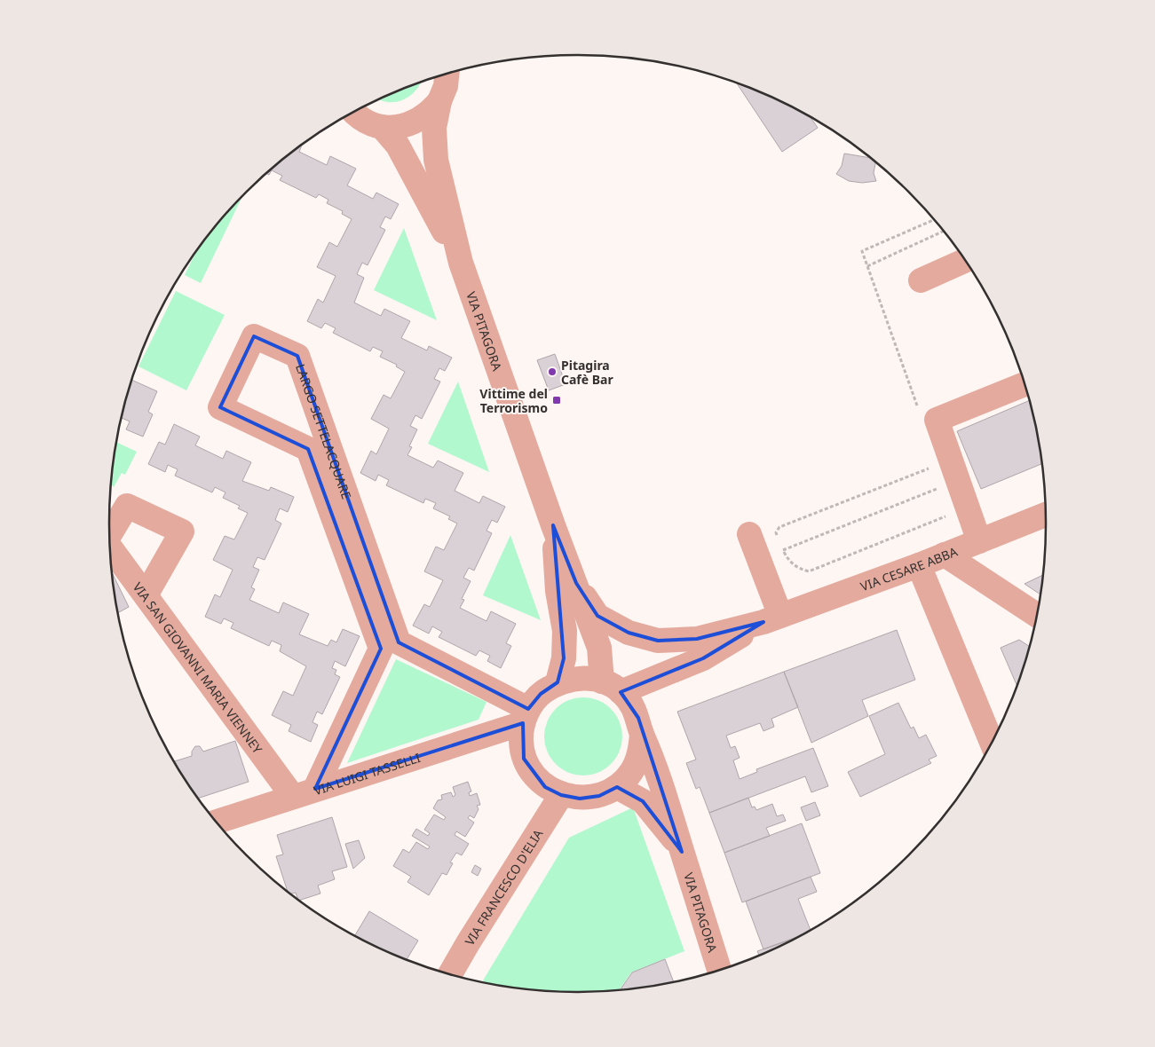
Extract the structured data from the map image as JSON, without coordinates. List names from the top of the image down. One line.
{"streets":{"street":["VIA PITAGORA","LARGO SETTELACQUARE","VIA CESARE ABBA","VIA SAN GIOVANNI MARIA VIENNEY","VIA LUIGI TASSELLI","VIA FRANCESCO D'ELIA"]},"crossings":[["VIA PITAGORA","VIA CESARE ABBA"],["VIA PITAGORA","VIA LUIGI TASSELLI"],["VIA PITAGORA","VIA FRANCESCO D'ELIA"],["VIA CESARE ABBA","VIA LUIGI TASSELLI"],["VIA CESARE ABBA","VIA FRANCESCO D'ELIA"],["VIA SAN GIOVANNI MARIA VIENNEY","VIA LUIGI TASSELLI"],["VIA LUIGI TASSELLI","VIA FRANCESCO D'ELIA"]],"places":{"other":["Pitagira Cafè Bar"],"transit":["Vittime del Terrorismo"]}}
